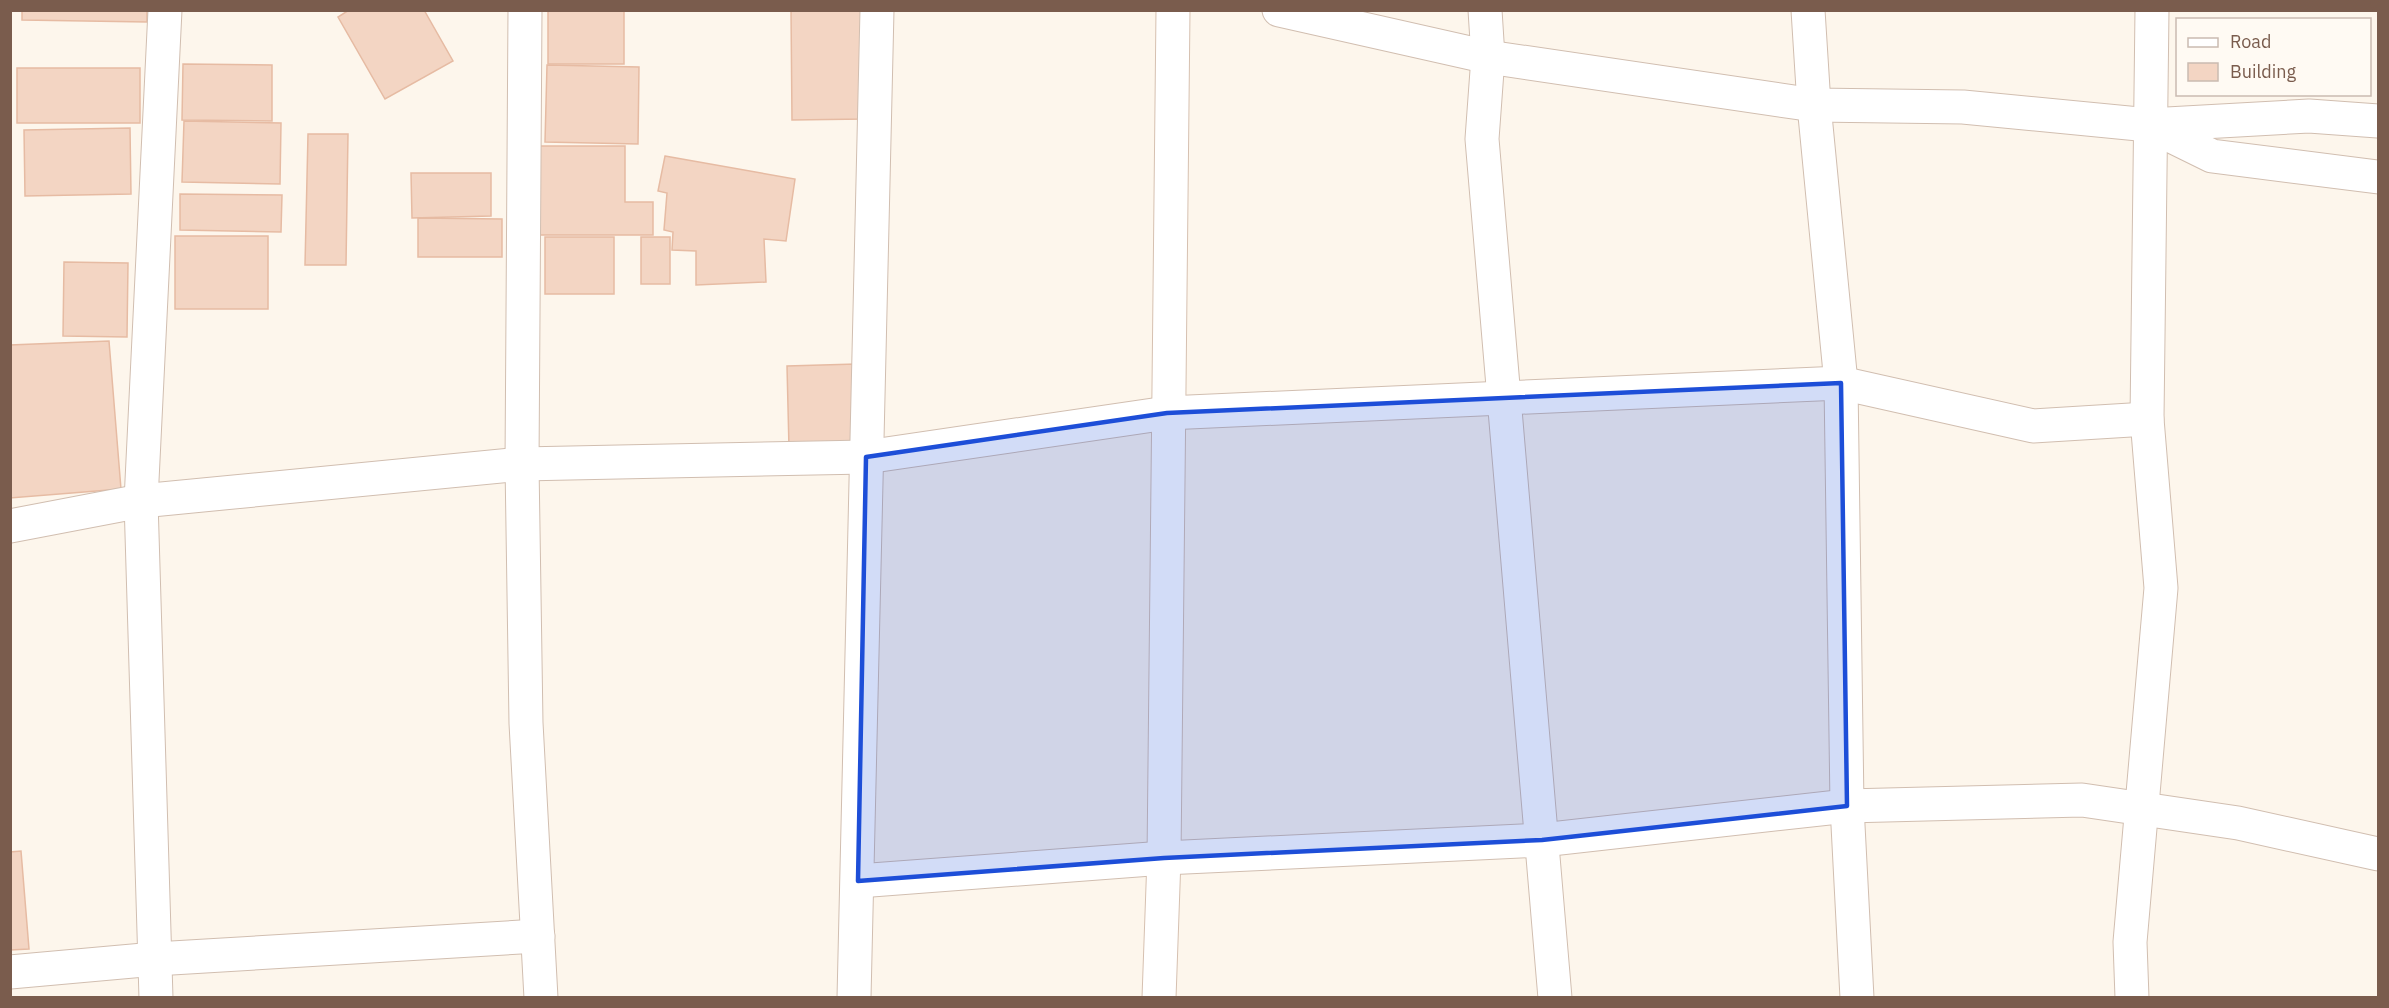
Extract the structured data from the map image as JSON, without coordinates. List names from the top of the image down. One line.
{"legend":["Road","Building"]}
